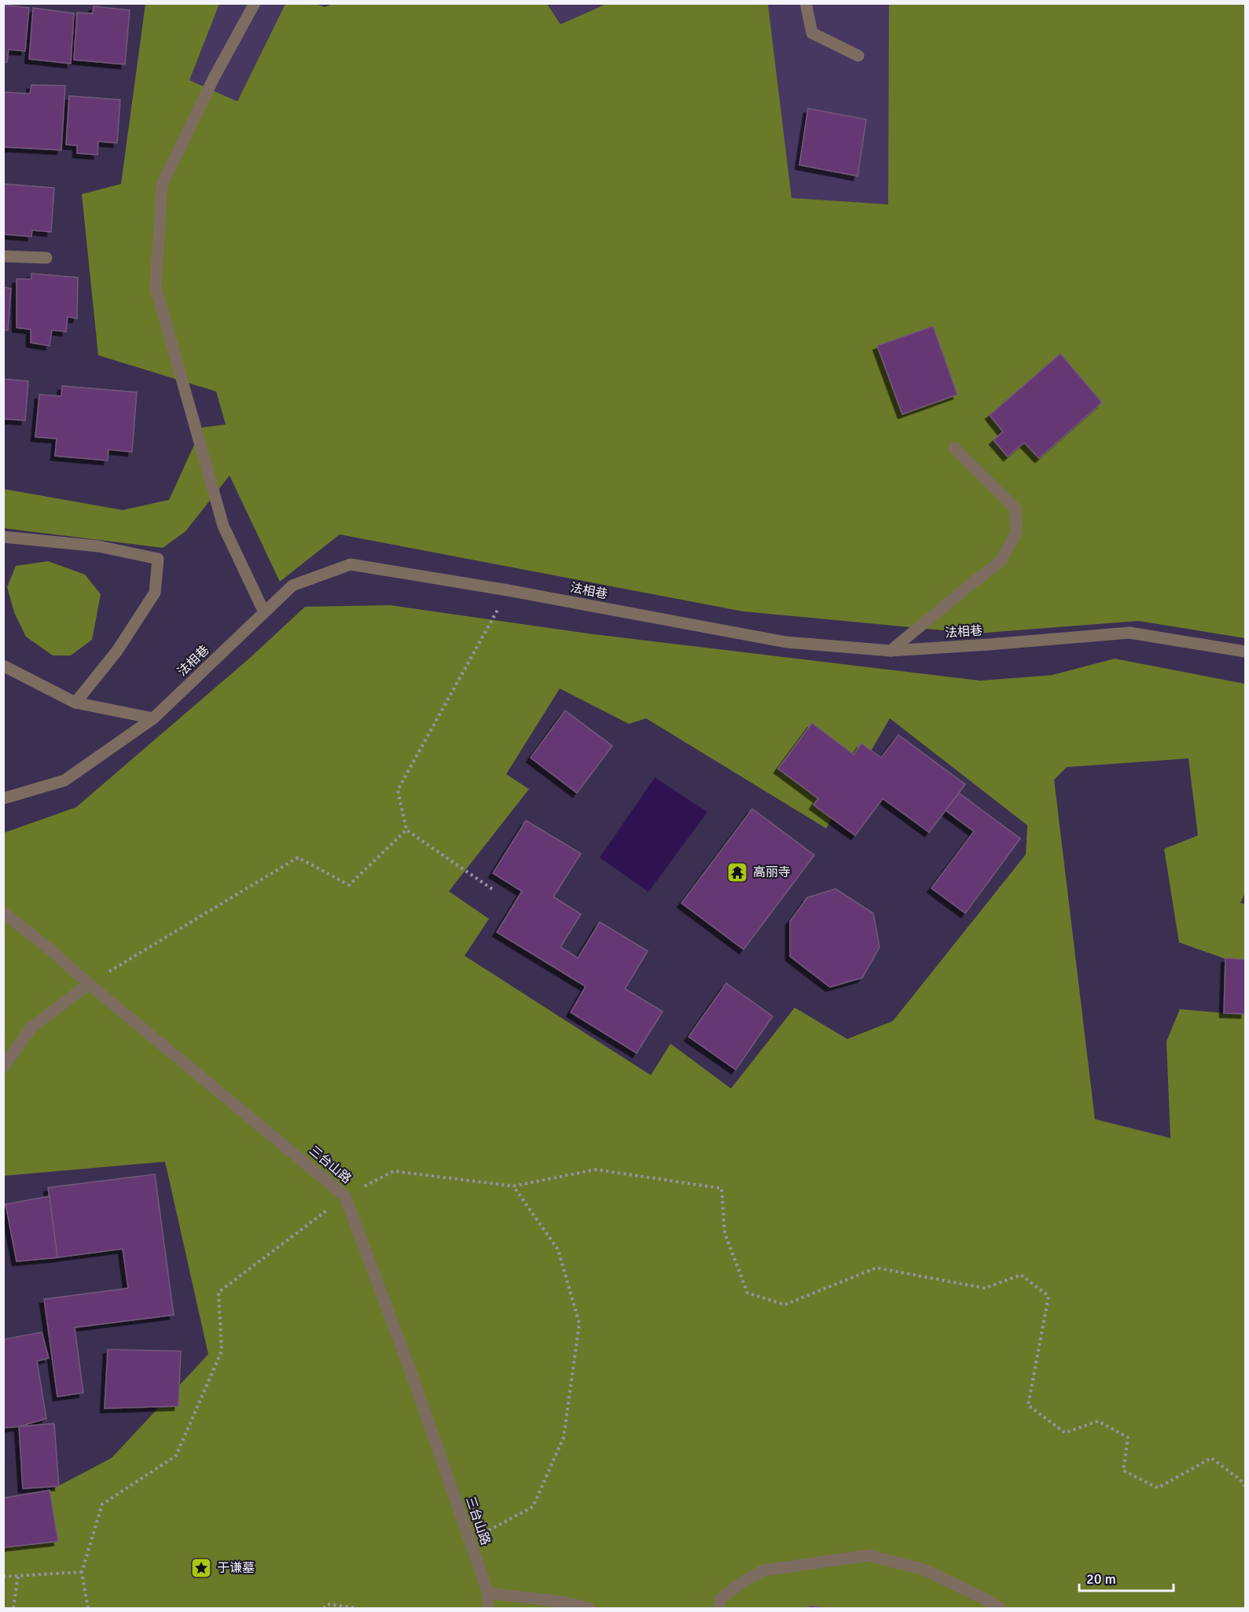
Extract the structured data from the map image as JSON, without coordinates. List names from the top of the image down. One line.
{"streets":{"street":["法相巷","三台山路"]},"places":{"temple":["高丽寺"],"place":["于谦墓"]},"scale_bar":"20 m"}
